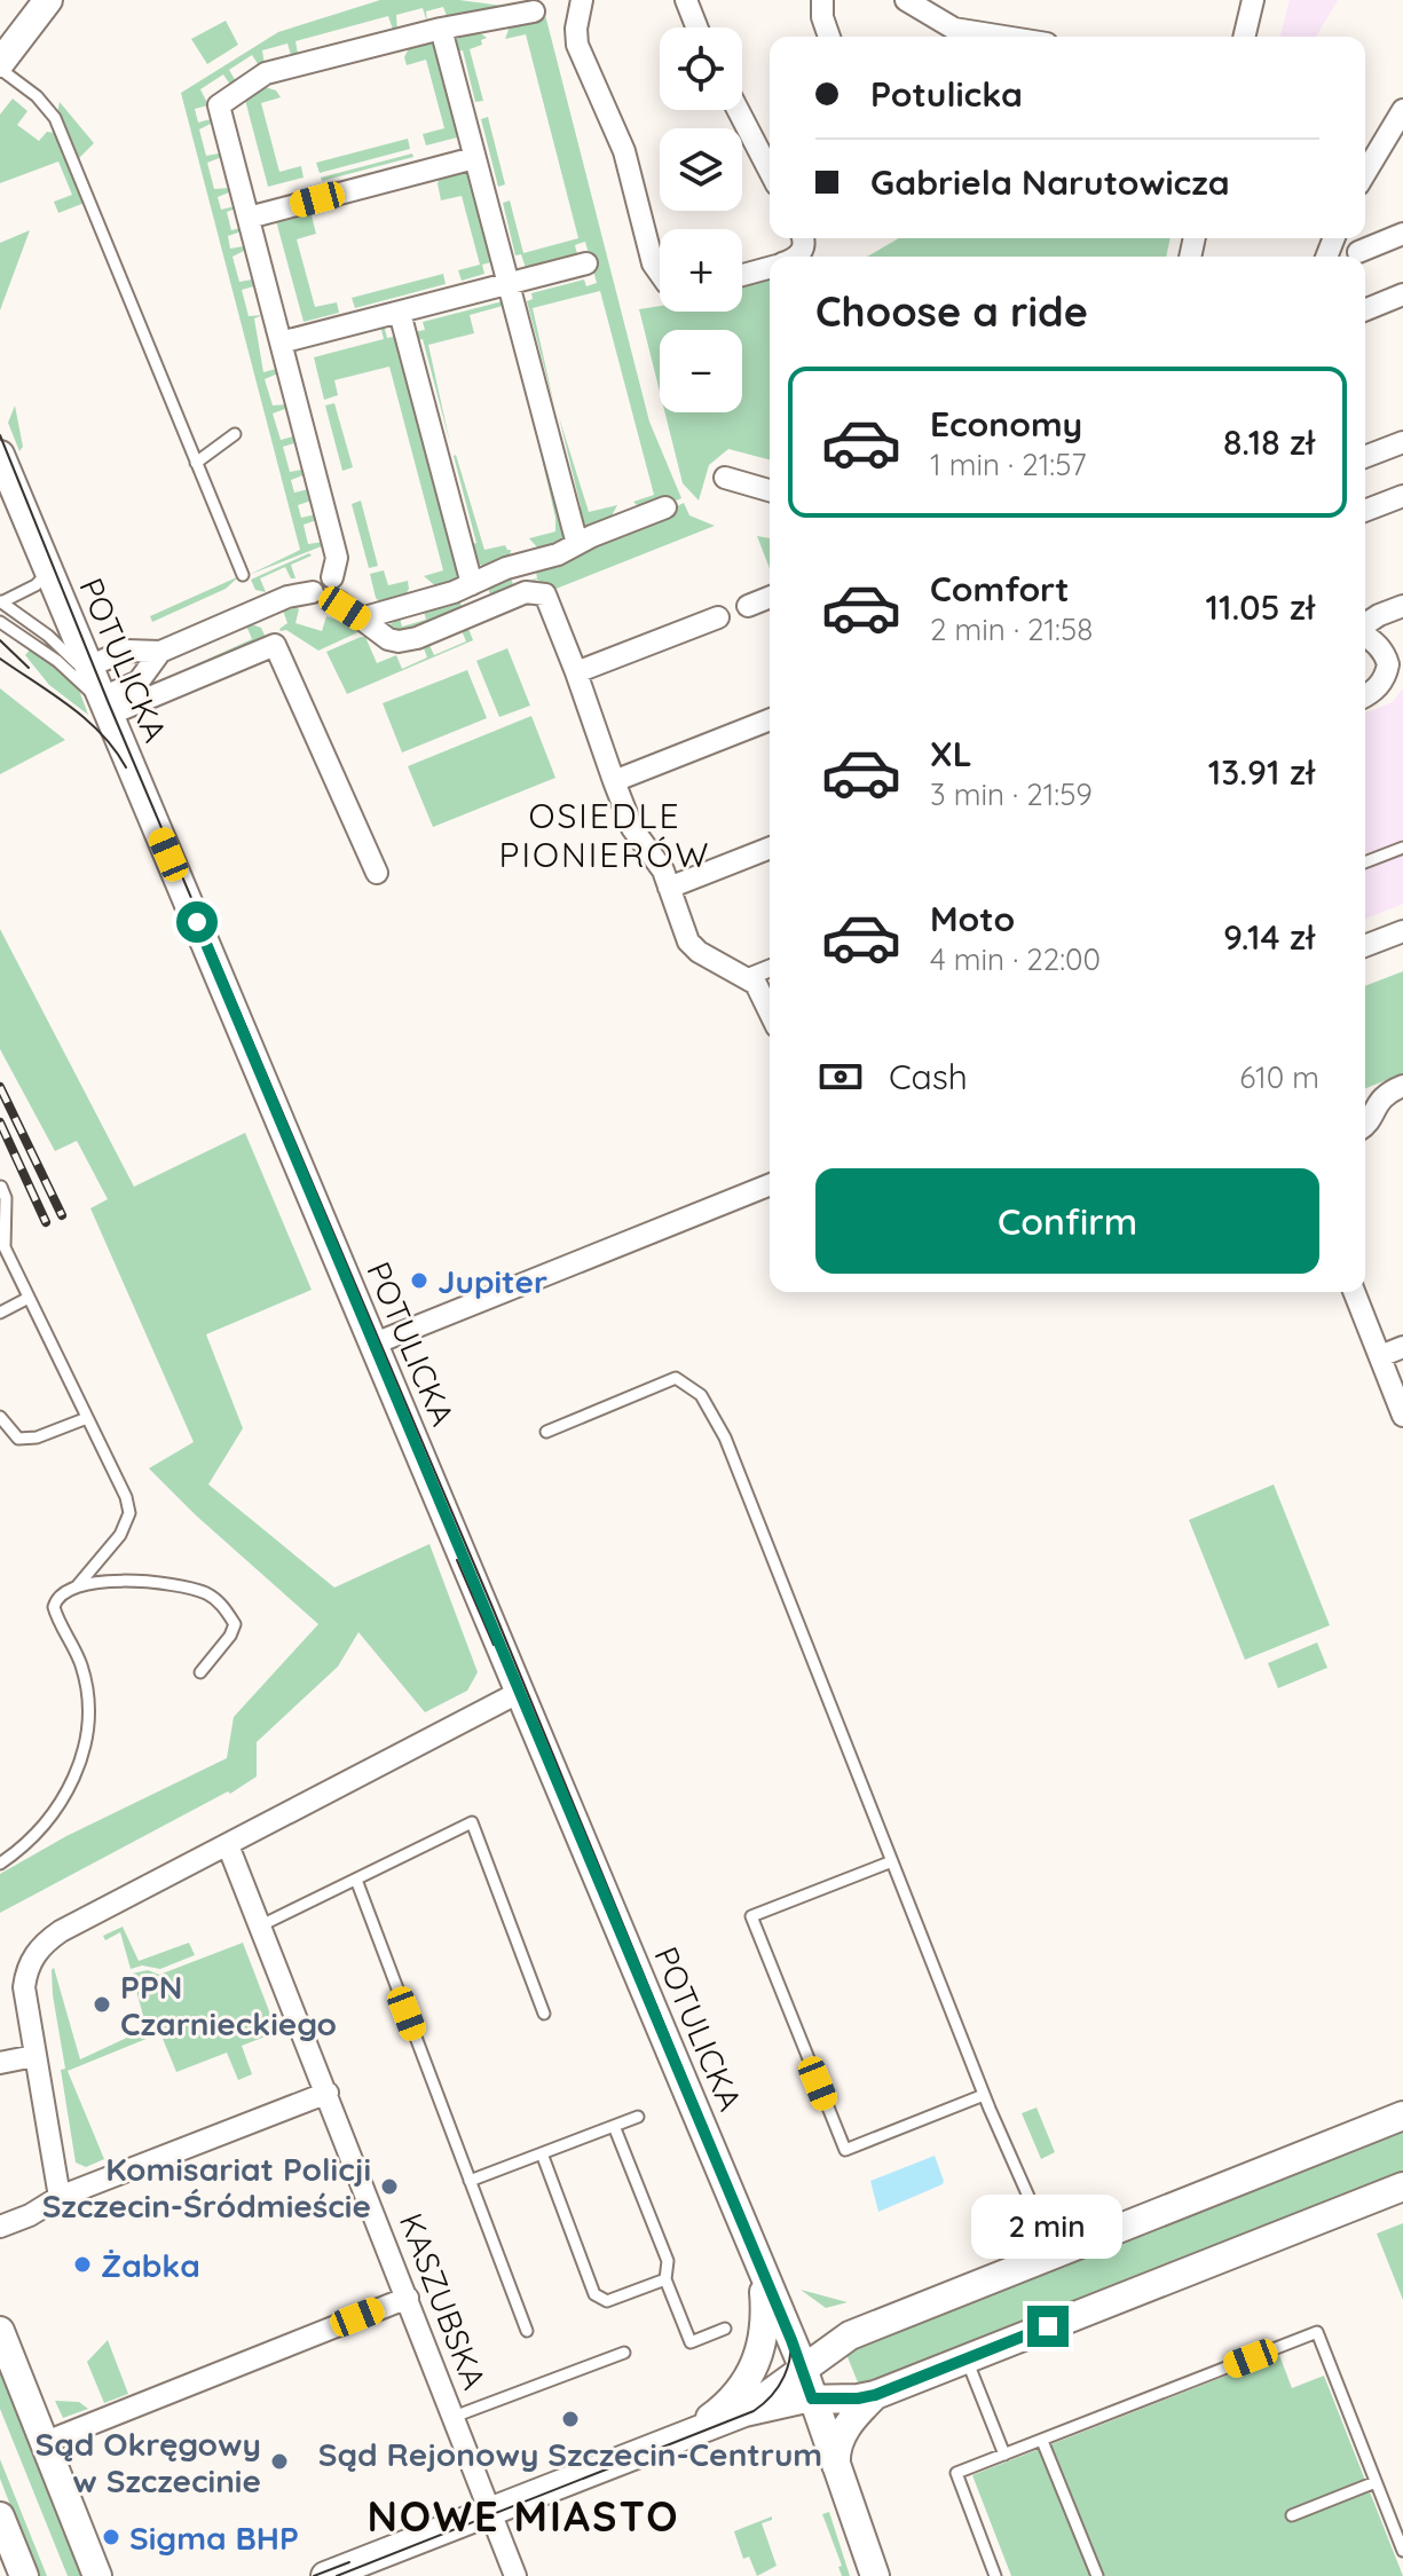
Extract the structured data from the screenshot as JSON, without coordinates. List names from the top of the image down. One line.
{"streets":{"street":["POTULICKA","KASZUBSKA"]},"districts":["OSIEDLE PIONIERÓW","NOWE MIASTO"],"places":["Jupiter","PPN Czarnieckiego","Komisariat Policji Szczecin-Śródmieście","Żabka","Sąd Rejonowy Szczecin-Centrum","Sąd Okręgowy w Szczecinie","Sigma BHP"],"page":{"map_buttons":["+","−"],"banner":["Potulicka","Gabriela Narutowicza"],"heading":"Choose a ride","list":[{"name":"Economy","note":"1 min · 21:57","value":"8.18 zł"},{"name":"Comfort","note":"2 min · 21:58","value":"11.05 zł"},{"name":"XL","note":"3 min · 21:59","value":"13.91 zł"},{"name":"Moto","note":"4 min · 22:00","value":"9.14 zł"}],"pay":["Cash","610 m"],"buttons":"Confirm","bubble":"2 min"}}
